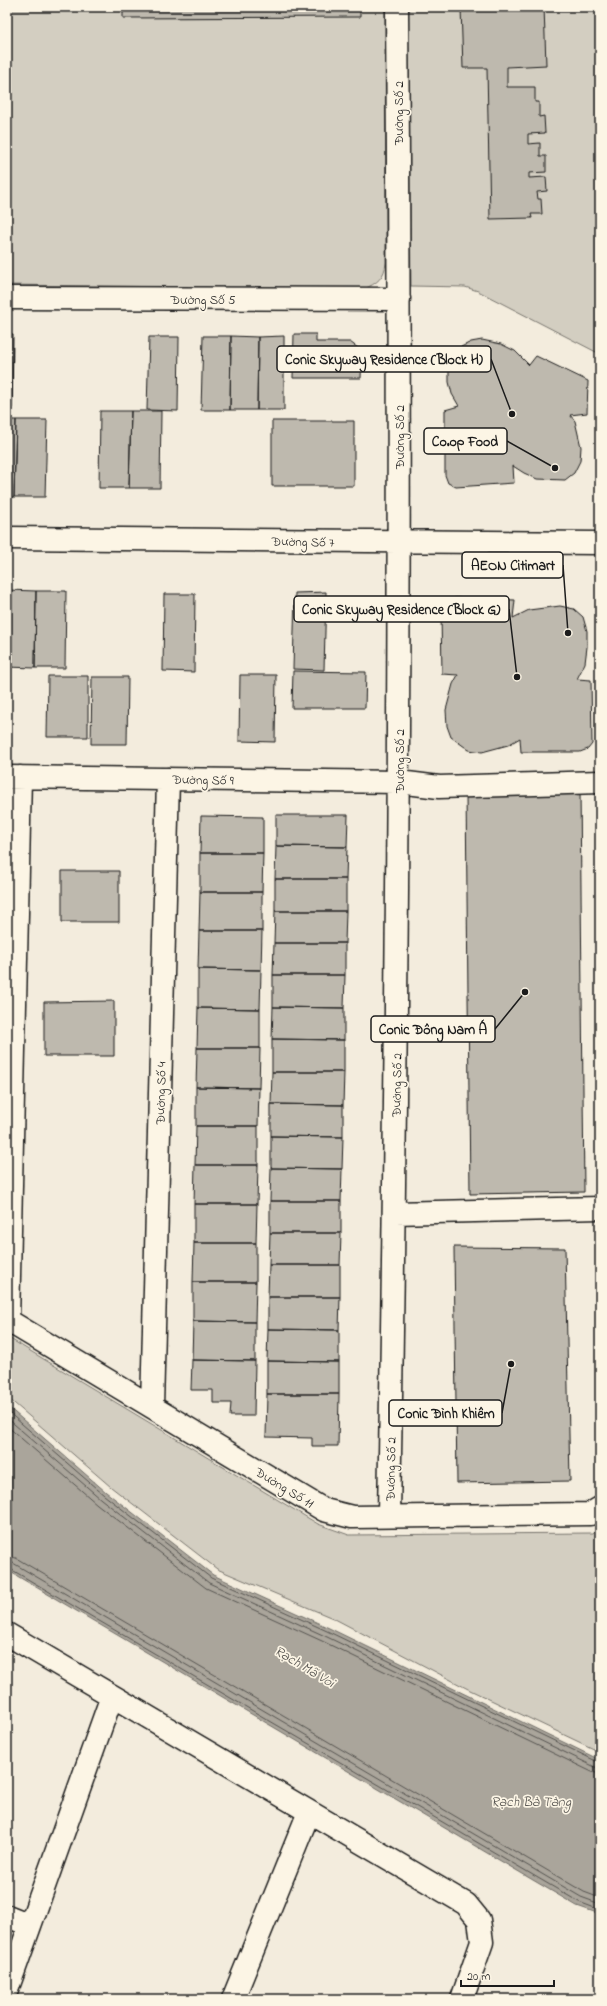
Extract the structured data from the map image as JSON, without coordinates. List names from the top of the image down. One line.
{"streets":{"street":["Đường Số 2","Đường Số 5","Đường Số 7","Đường Số 9","Đường Số 4","Đường Số 11"]},"crossings":[["Đường Số 2","Đường Số 5"],["Đường Số 2","Đường Số 7"],["Đường Số 2","Đường Số 9"],["Đường Số 2","Đường Số 11"],["Đường Số 9","Đường Số 4"],["Đường Số 4","Đường Số 11"]],"water":["Rạch Mã Voi","Rạch Bà Tàng"],"places":["Conic Skyway Residence (Block H)","Co.op Food","AEON Citimart","Conic Skyway Residence (Block G)","Conic Đông Nam Á","Conic Đình Khiêm"],"scale_bar":"20 m"}
